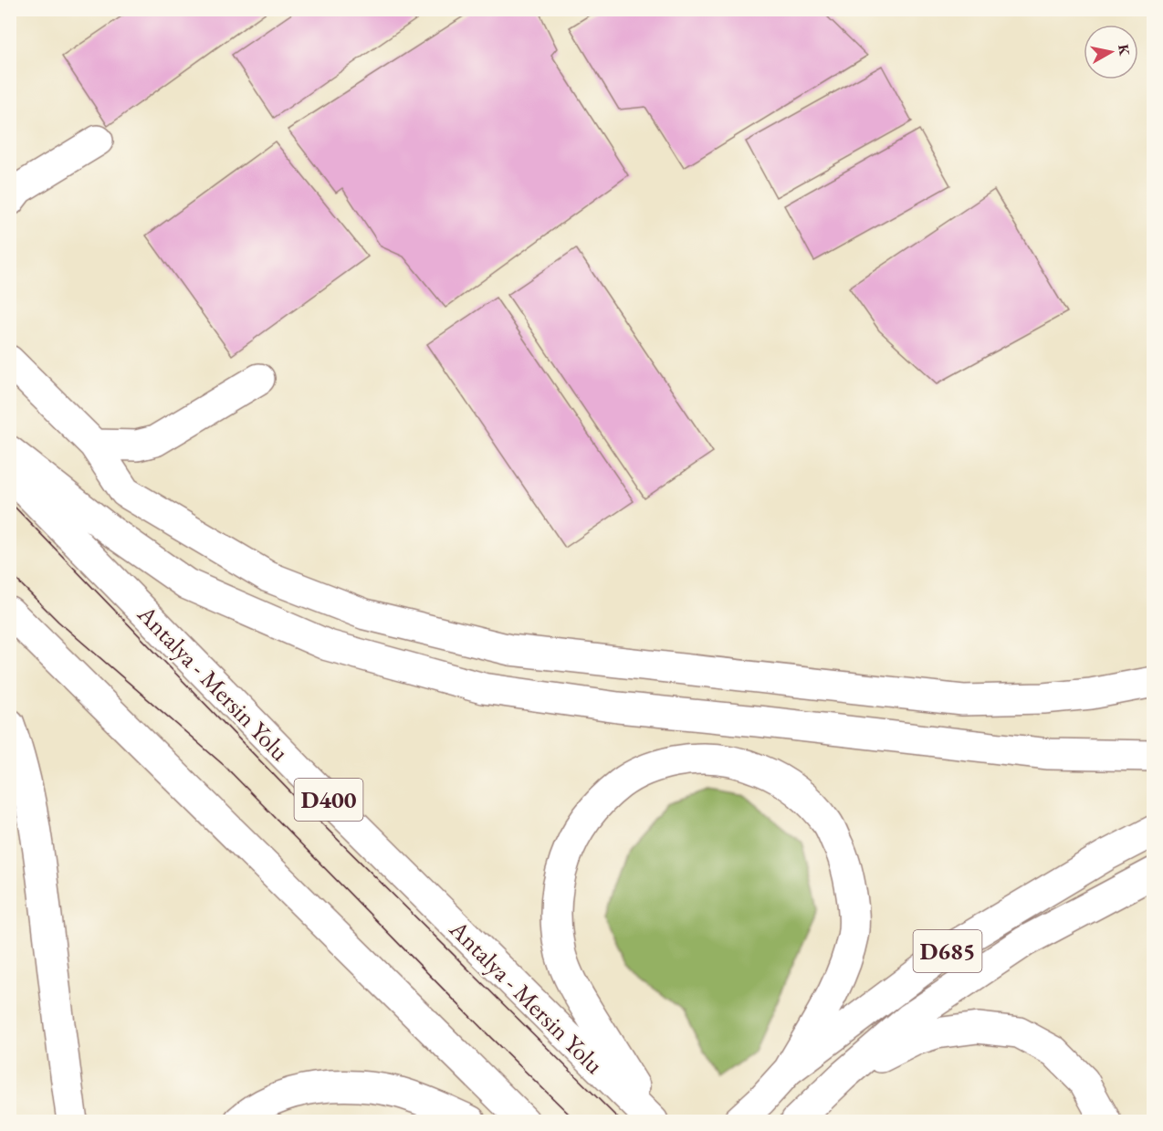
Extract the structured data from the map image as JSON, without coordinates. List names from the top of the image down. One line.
{"streets":{"main road":["Antalya - Mersin Yolu","D400","D685"]},"north":"right"}
